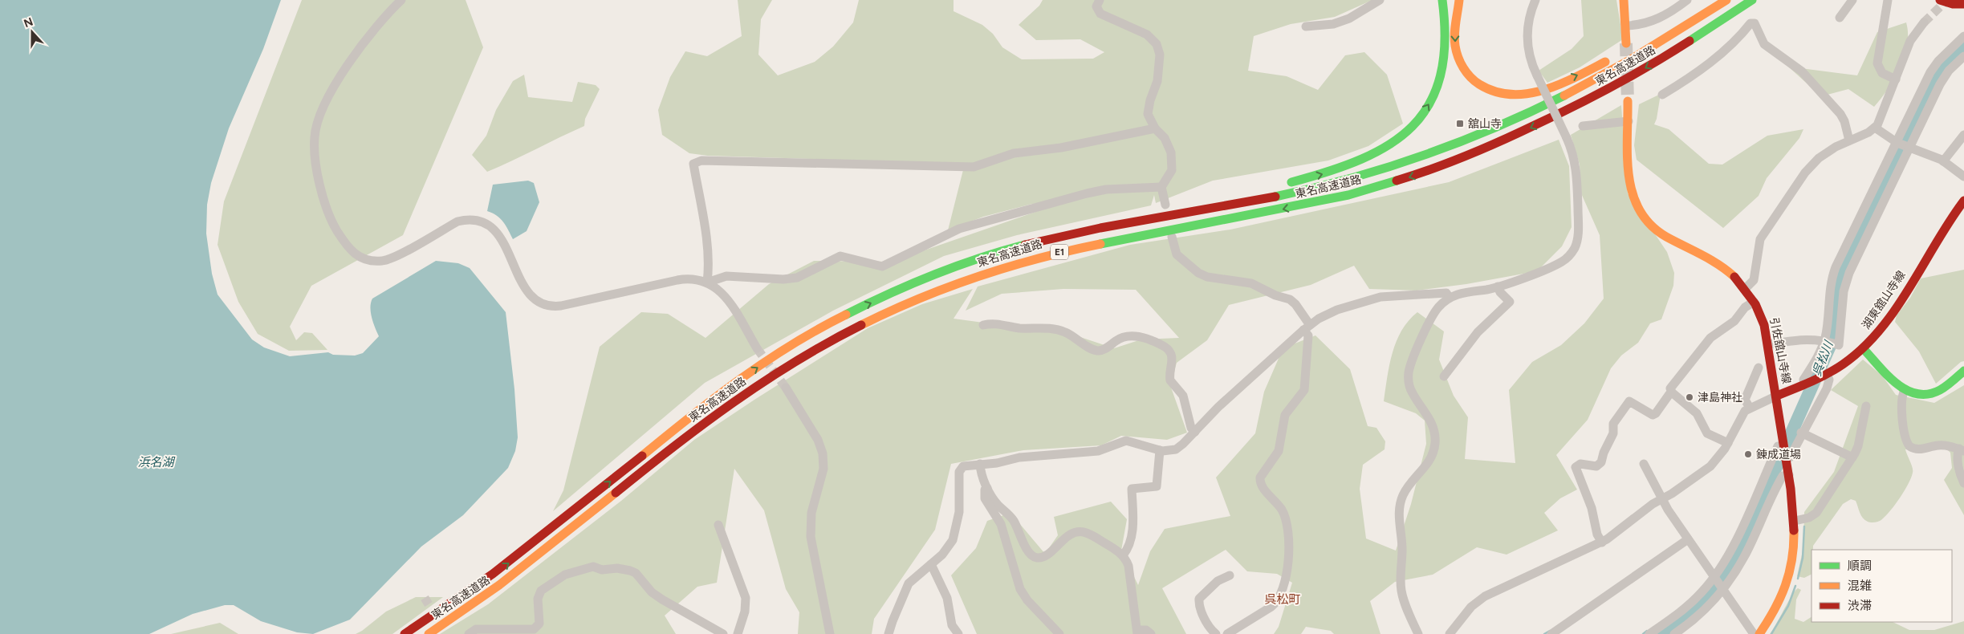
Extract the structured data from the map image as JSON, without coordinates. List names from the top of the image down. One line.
{"streets":{"main road":["東名高速道路","E1","湖東舘山寺線","引佐舘山寺線"]},"crossings":[["湖東舘山寺線","引佐舘山寺線"]],"districts":["呉松町"],"water":["呉松川","浜名湖"],"places":{"transit":["舘山寺"],"other":["津島神社","錬成道場"]},"legend":["順調","混雑","渋滞"],"north":"top"}
